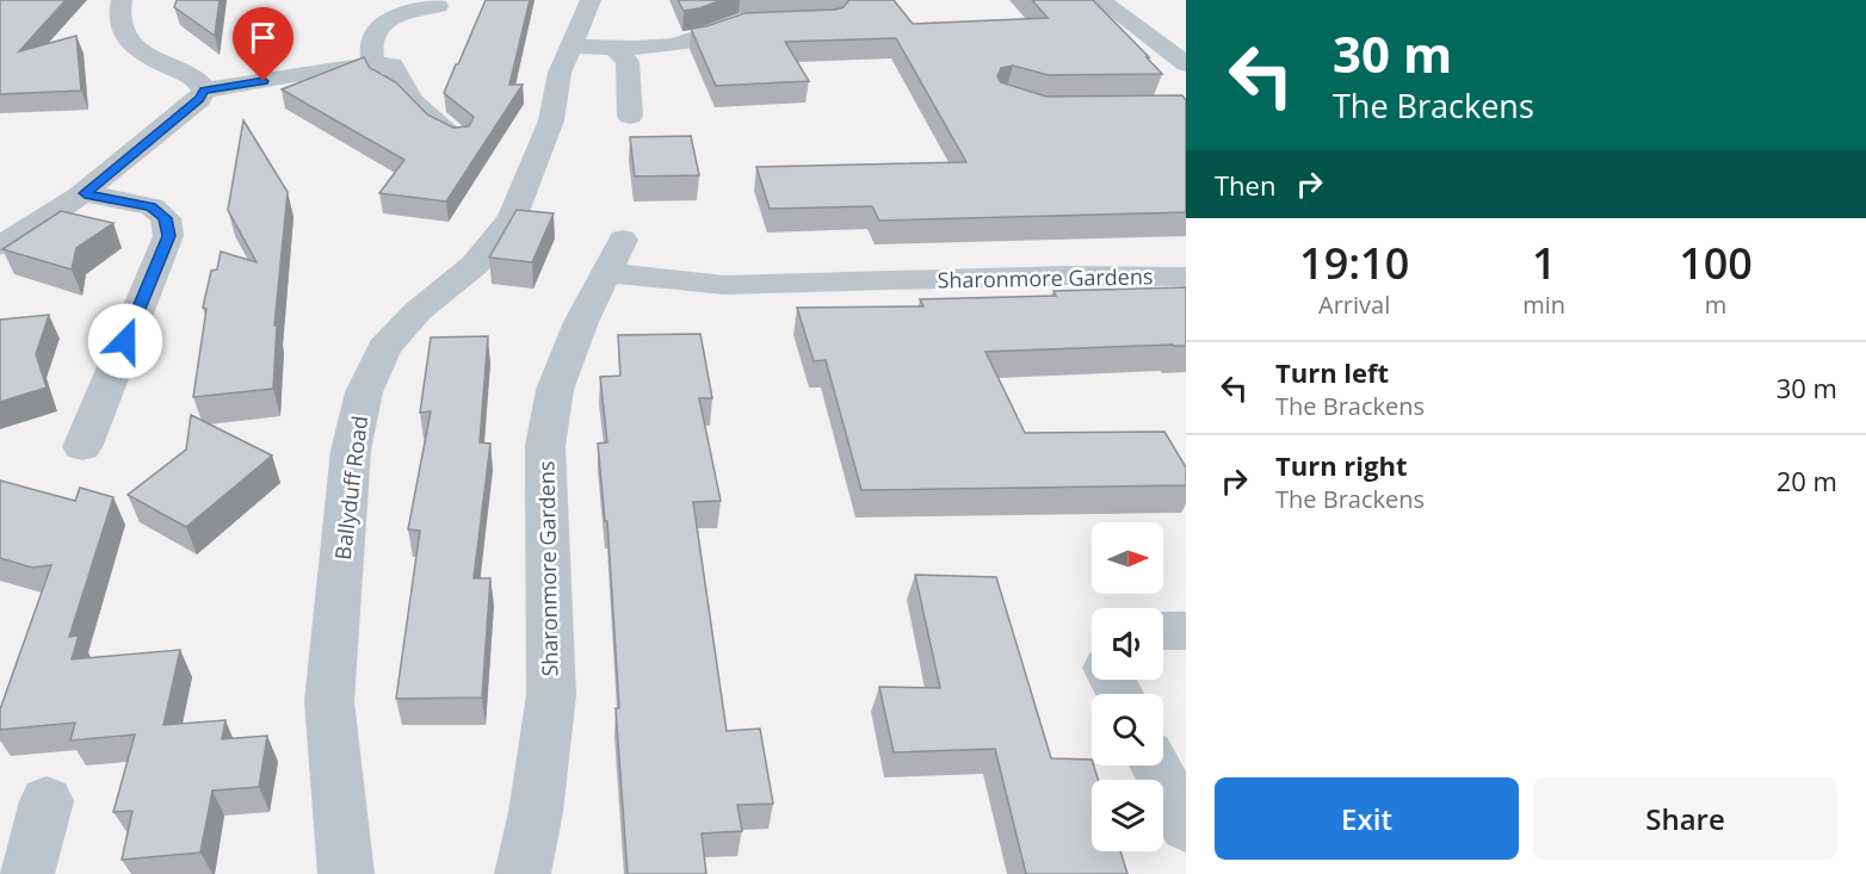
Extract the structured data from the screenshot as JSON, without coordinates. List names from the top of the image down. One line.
{"streets":{"street":["Sharonmore Gardens","Ballyduff Road"]},"north":"right","page":{"turn":["30 m","The Brackens"],"then":"Then","eta":["19:10","Arrival","1","min","100","m"],"list":[{"name":"Turn left","note":"The Brackens","value":"30 m"},{"name":"Turn right","note":"The Brackens","value":"20 m"}],"buttons":["Exit","Share"]}}
